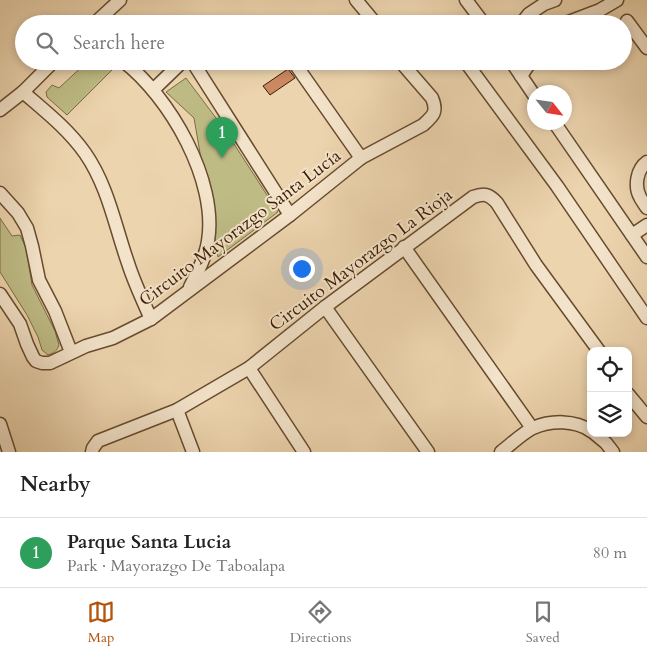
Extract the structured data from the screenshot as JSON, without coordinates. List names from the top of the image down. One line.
{"streets":{"street":["Circuito Mayorazgo Santa Lucía","Circuito Mayorazgo La Rioja"]},"north":"bottom right","page":{"search":"Search here","pins":"1","heading":"Nearby","list":[{"mark":"1","name":"Parque Santa Lucia","note":"Park · Mayorazgo De Taboalapa","value":"80 m"}],"nav":["Map","Directions","Saved"]}}
